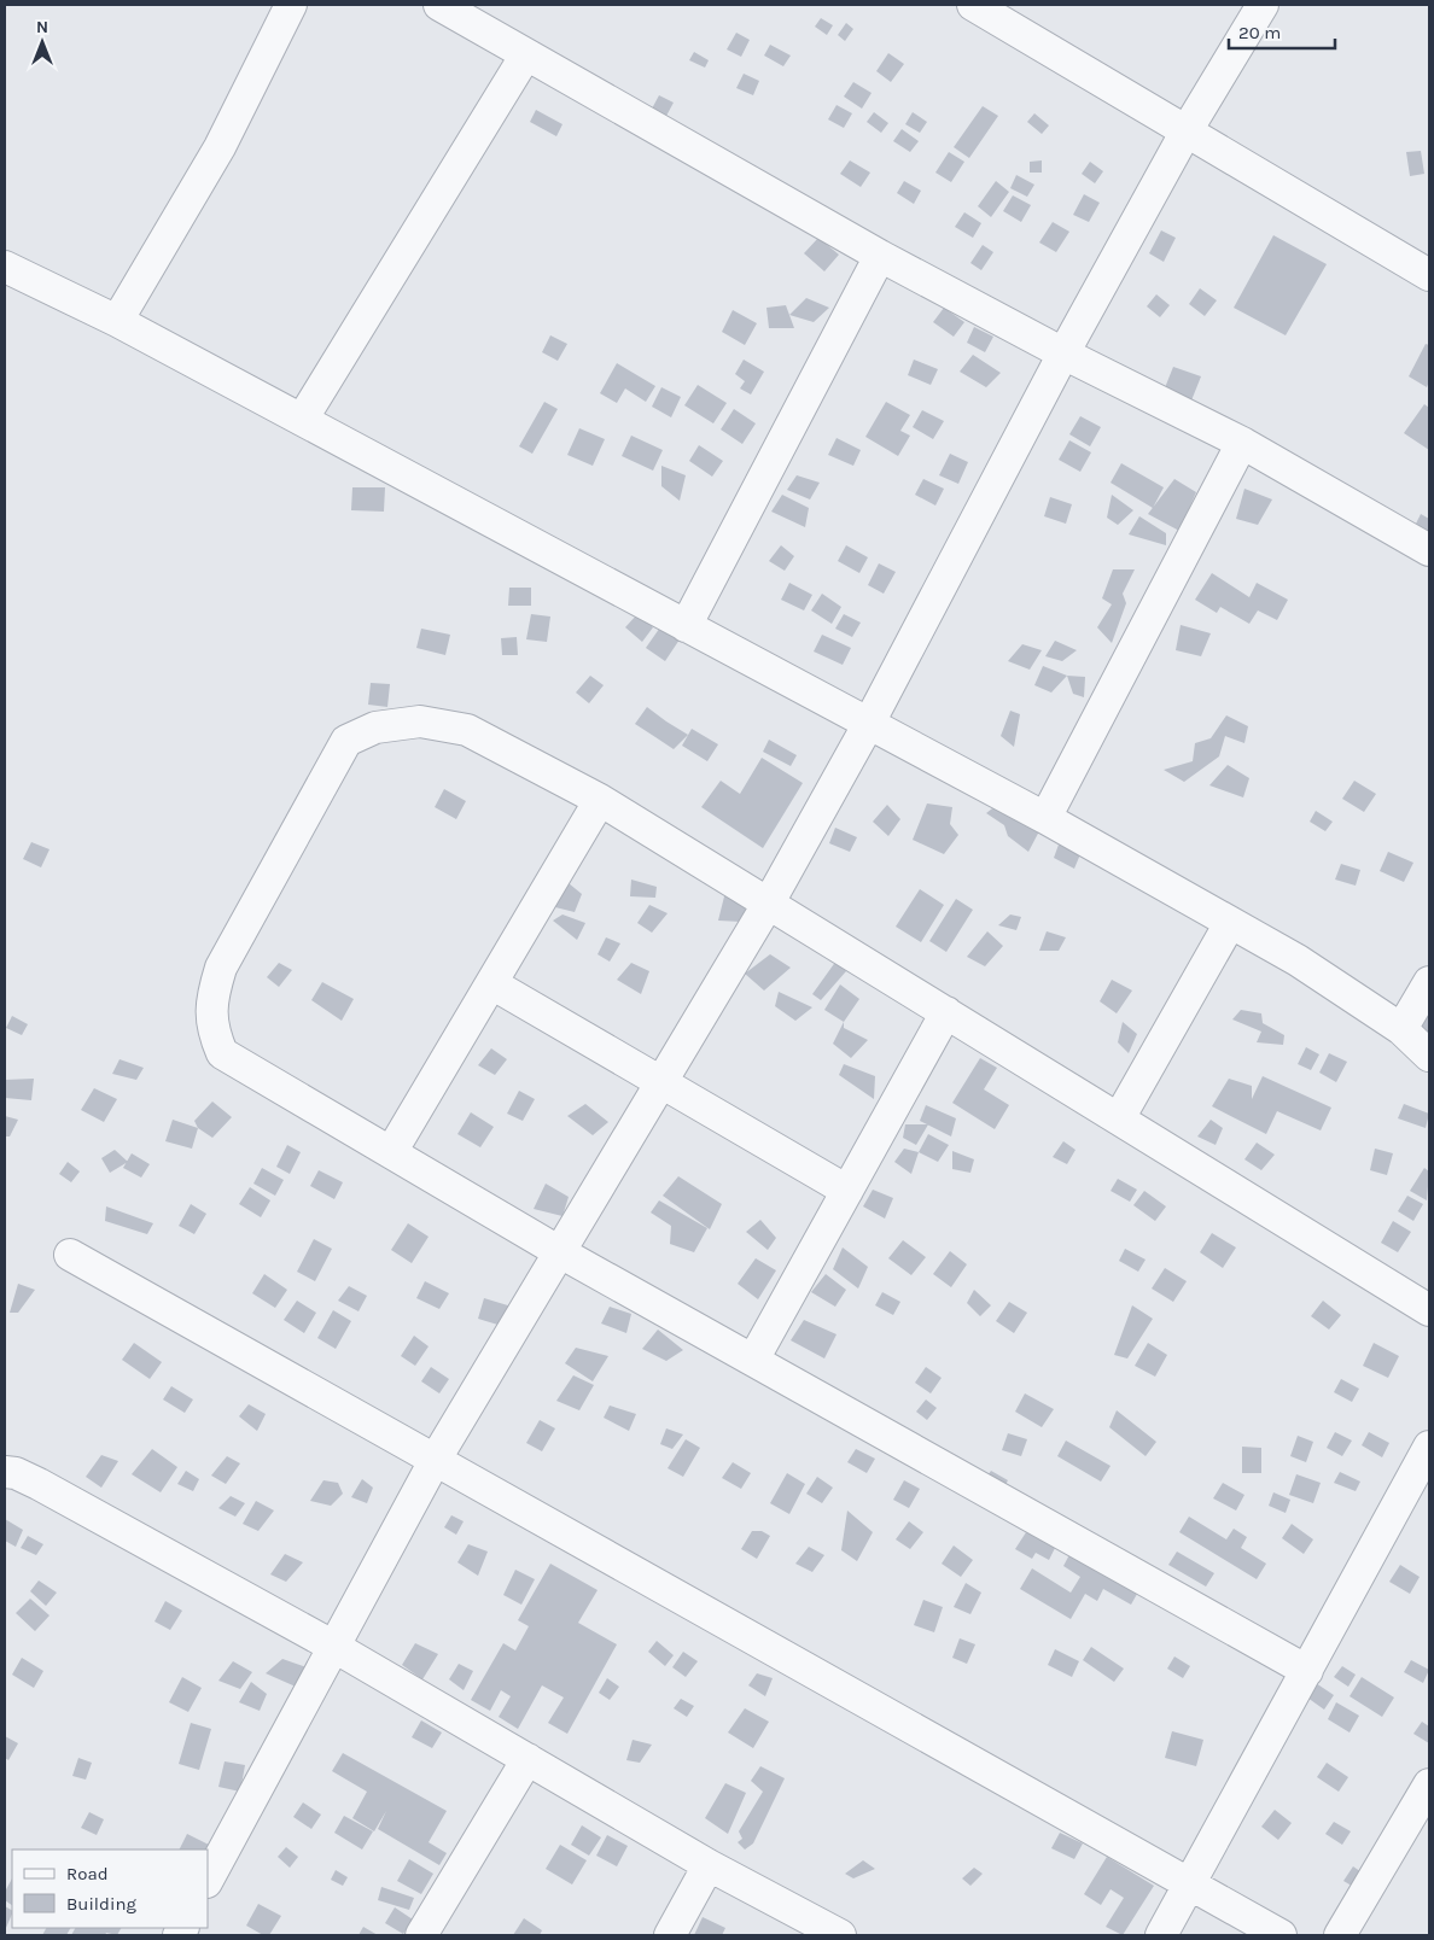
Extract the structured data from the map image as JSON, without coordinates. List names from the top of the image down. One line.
{"legend":["Road","Building"],"scale_bar":"20 m","north":"top"}
